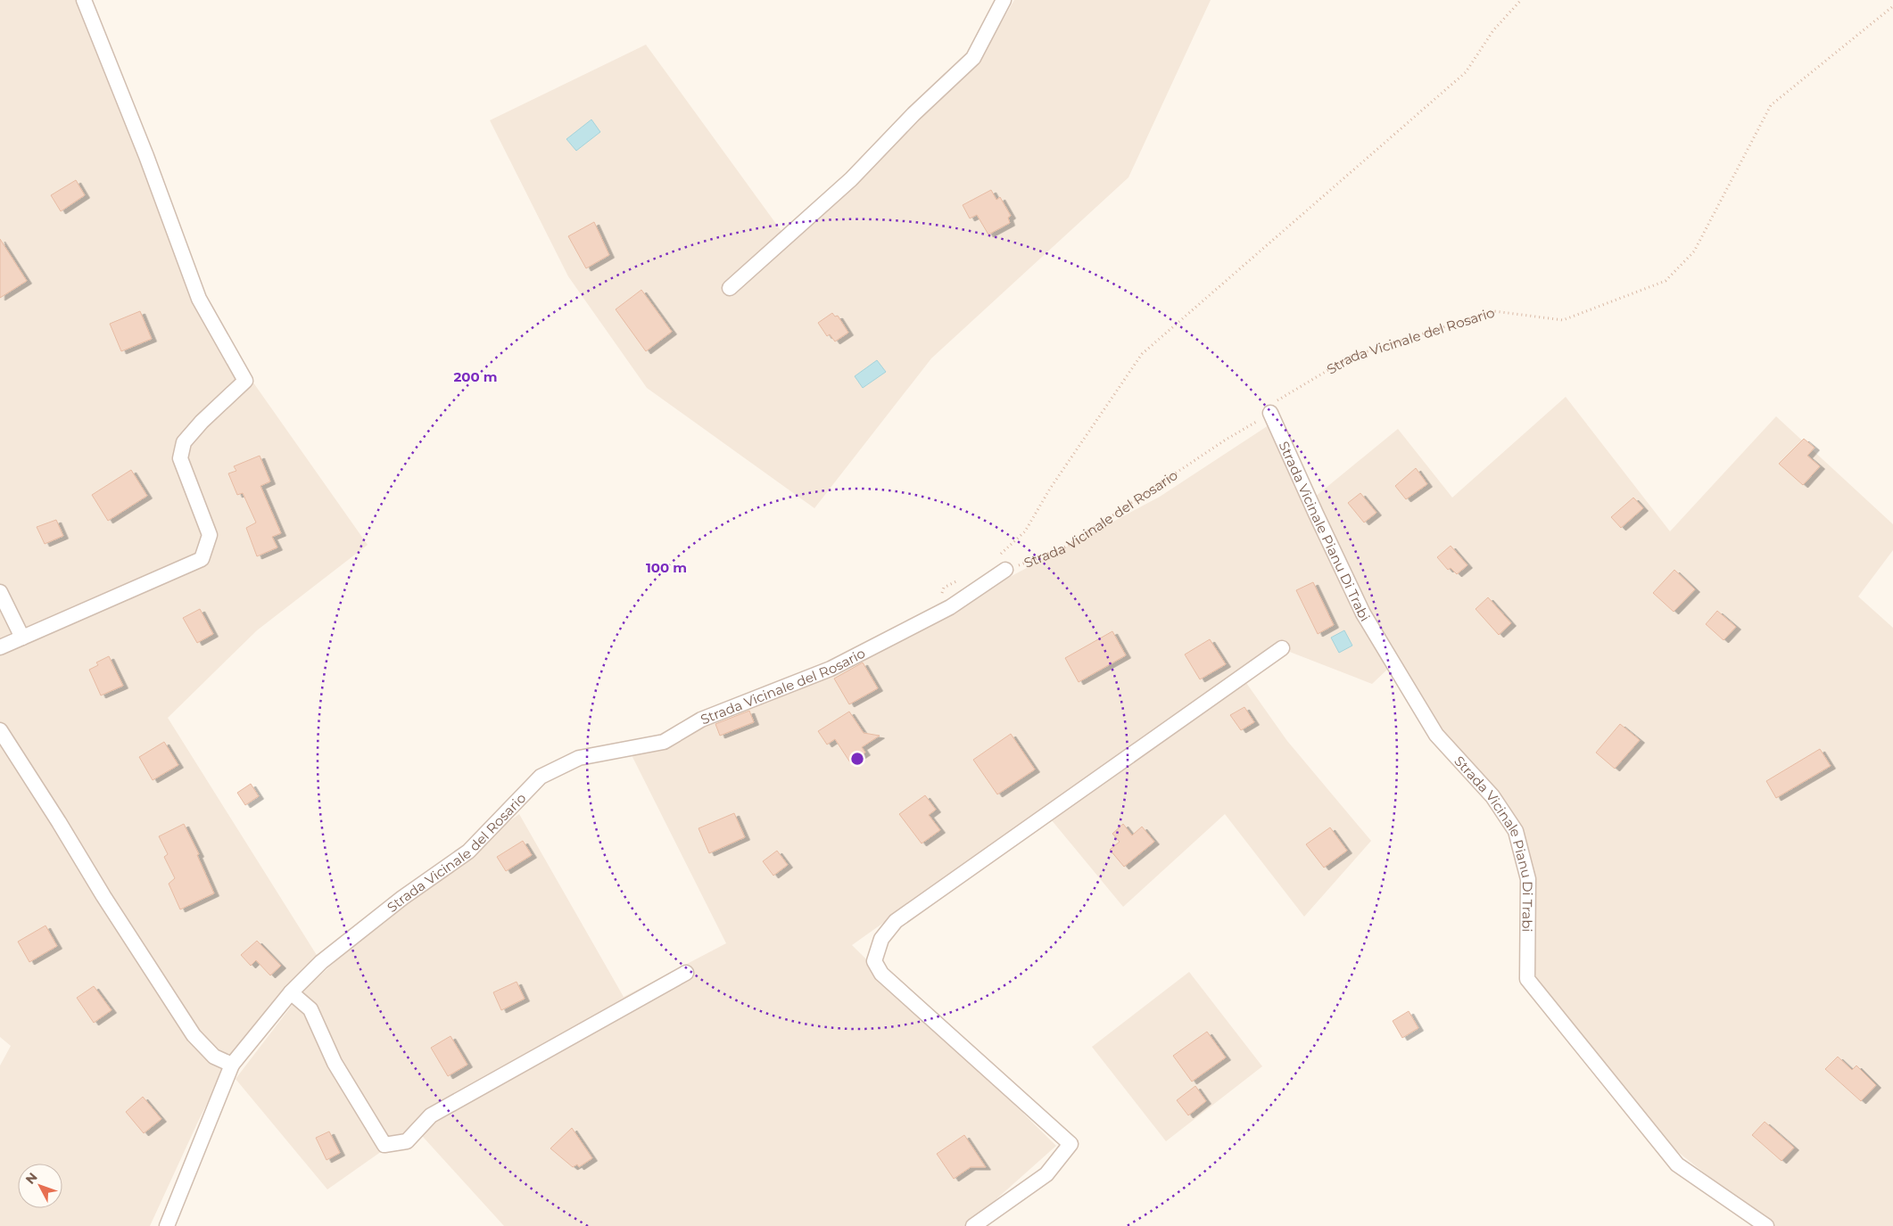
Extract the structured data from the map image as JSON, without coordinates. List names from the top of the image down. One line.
{"streets":{"street":["Strada Vicinale del Rosario","Strada Vicinale Pianu Di Trabi"]},"crossings":[["Strada Vicinale del Rosario","Strada Vicinale Pianu Di Trabi"]],"north":"top left","rings":["200 m","100 m"]}
